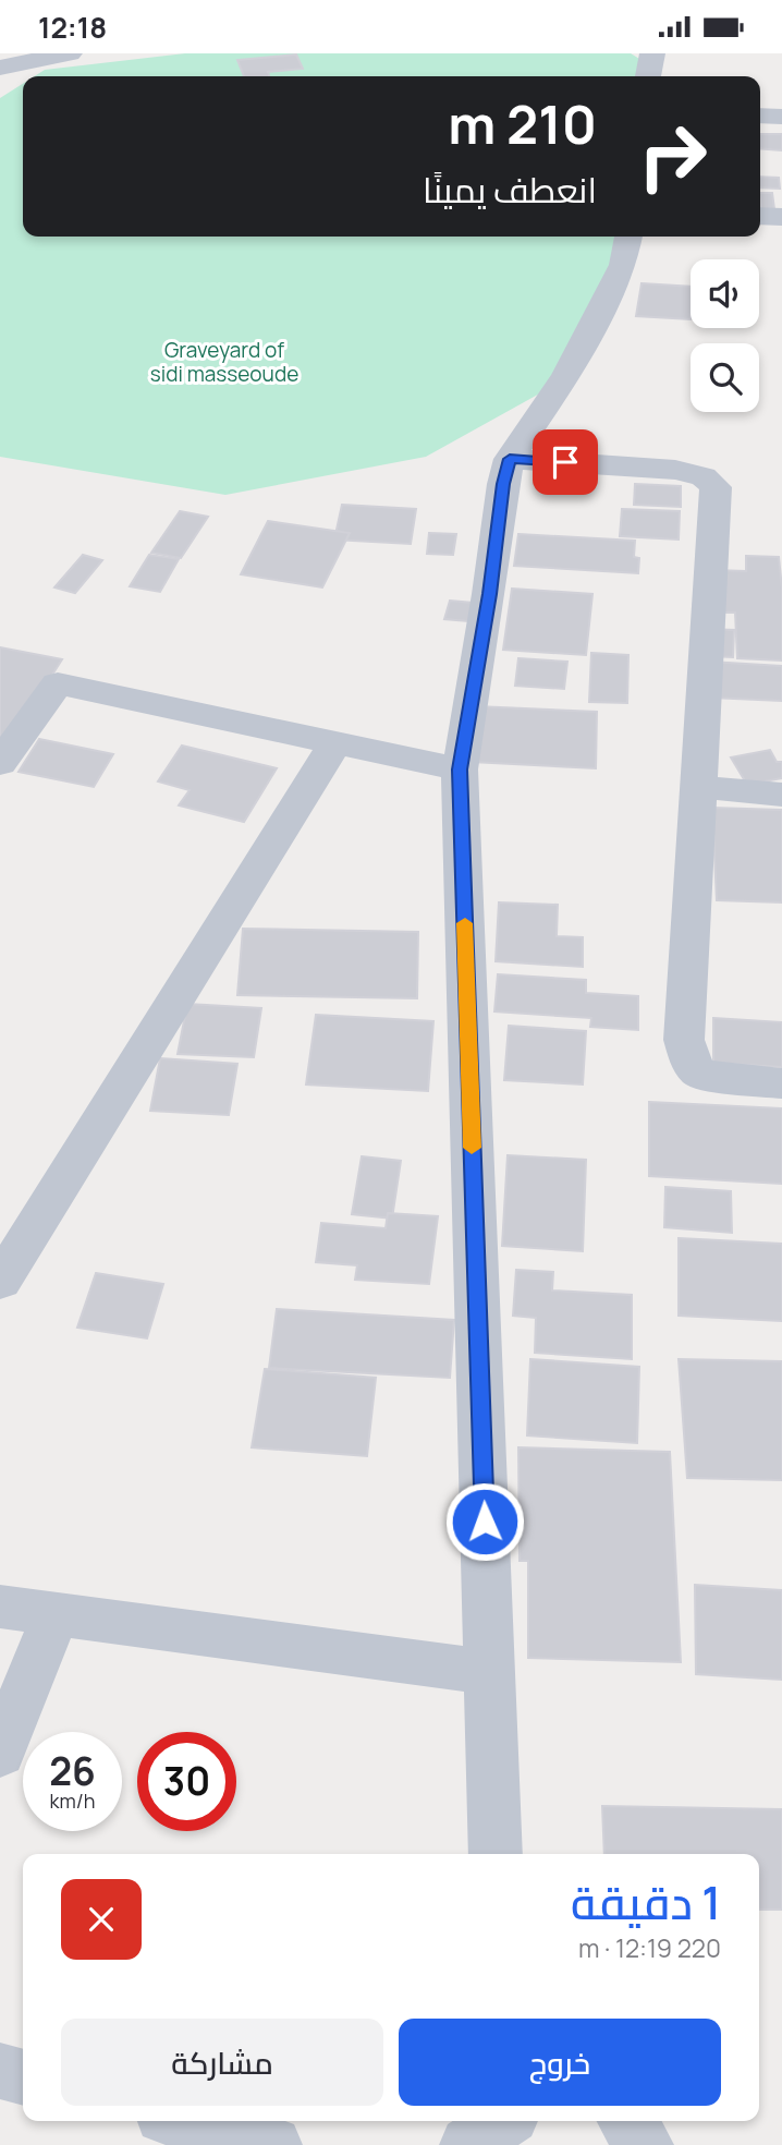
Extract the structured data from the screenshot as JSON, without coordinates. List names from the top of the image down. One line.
{"parks":["Graveyard of sidi masseoude"],"page":{"status":"12:18","turn":["210 m","انعطف يمينًا"],"speed":"26 km/h","limit":"30","heading":["1 دقيقة","220 m · 12:19"],"buttons":["خروج","مشاركة"]}}
